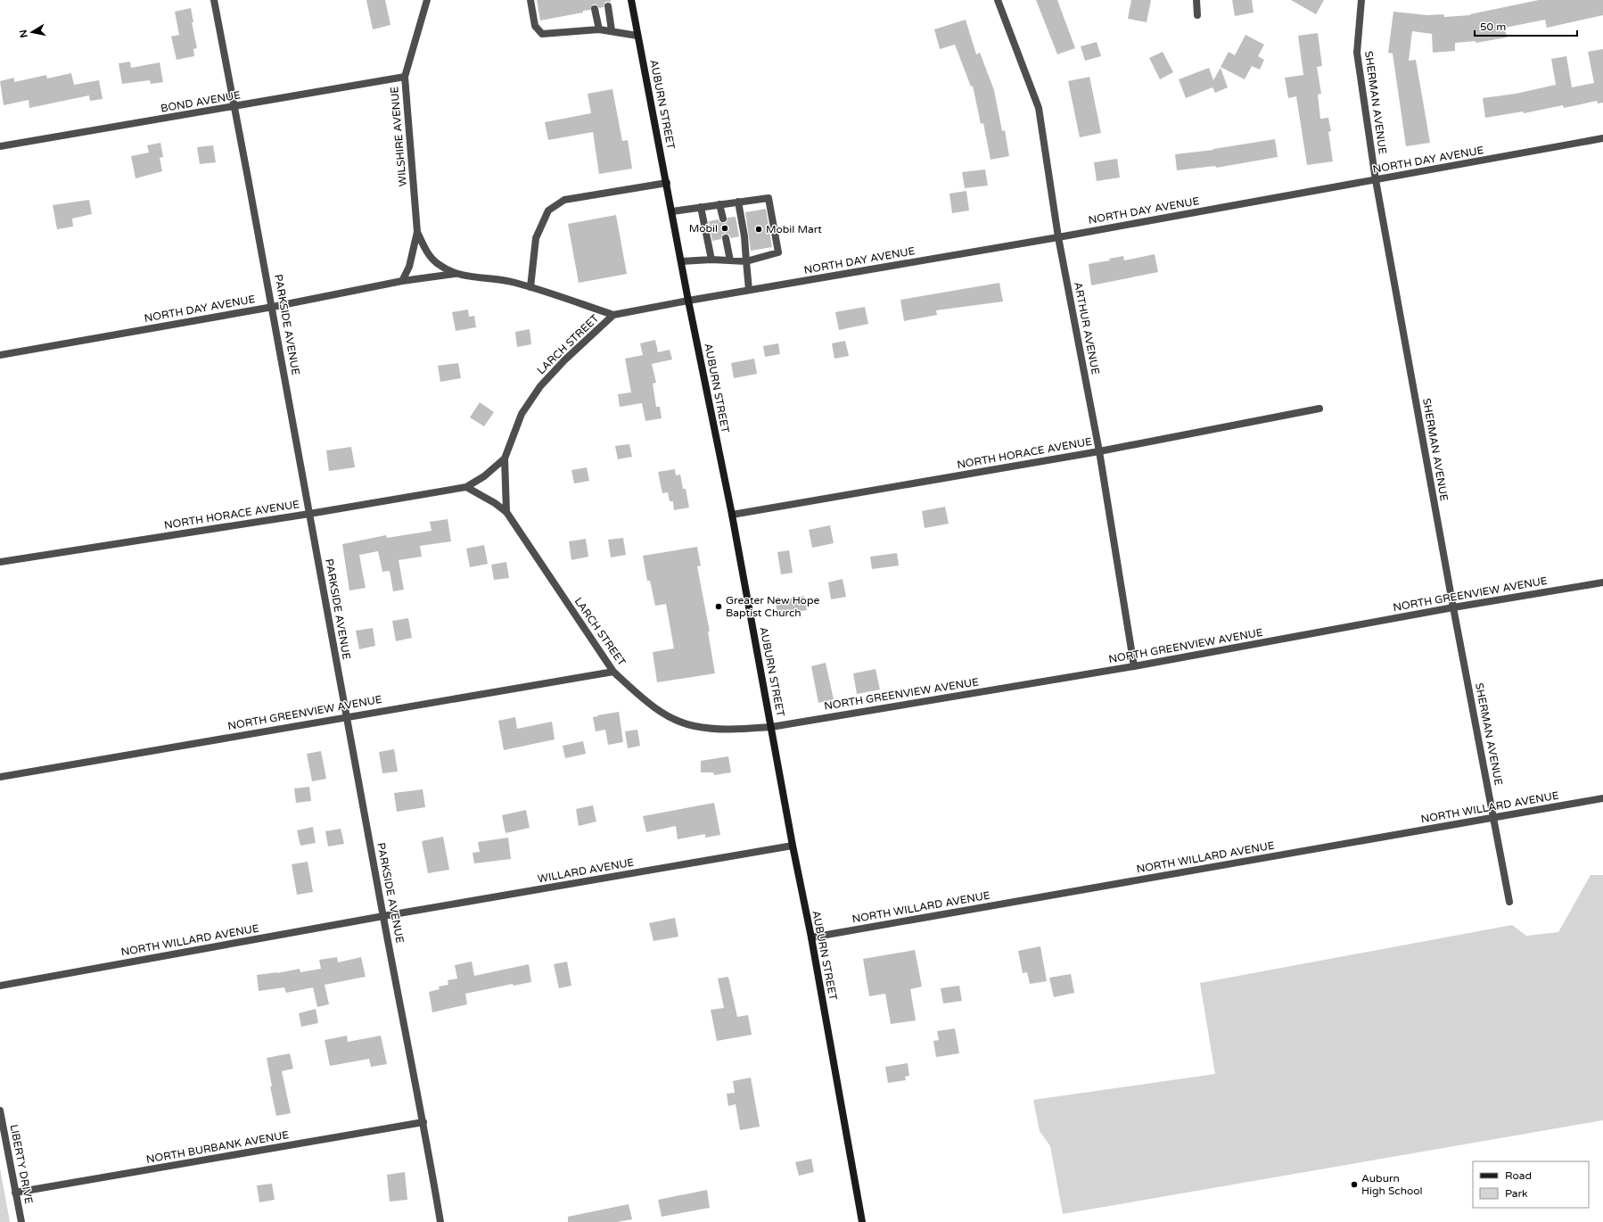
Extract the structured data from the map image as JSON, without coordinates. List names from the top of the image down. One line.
{"streets":{"main road":["AUBURN STREET"],"street":["BOND AVENUE","SHERMAN AVENUE","WILSHIRE AVENUE","NORTH DAY AVENUE","PARKSIDE AVENUE","ARTHUR AVENUE","LARCH STREET","NORTH HORACE AVENUE","NORTH GREENVIEW AVENUE","NORTH WILLARD AVENUE","WILLARD AVENUE","NORTH BURBANK AVENUE","LIBERTY DRIVE"]},"crossings":[["BOND AVENUE","WILSHIRE AVENUE"],["BOND AVENUE","PARKSIDE AVENUE"],["SHERMAN AVENUE","NORTH DAY AVENUE"],["SHERMAN AVENUE","NORTH GREENVIEW AVENUE"],["SHERMAN AVENUE","NORTH WILLARD AVENUE"],["AUBURN STREET","NORTH DAY AVENUE"],["AUBURN STREET","LARCH STREET"],["AUBURN STREET","NORTH HORACE AVENUE"],["AUBURN STREET","NORTH GREENVIEW AVENUE"],["AUBURN STREET","NORTH WILLARD AVENUE"],["AUBURN STREET","WILLARD AVENUE"],["WILSHIRE AVENUE","NORTH DAY AVENUE"],["NORTH DAY AVENUE","PARKSIDE AVENUE"],["NORTH DAY AVENUE","ARTHUR AVENUE"],["NORTH DAY AVENUE","LARCH STREET"],["PARKSIDE AVENUE","NORTH HORACE AVENUE"],["PARKSIDE AVENUE","NORTH GREENVIEW AVENUE"],["PARKSIDE AVENUE","NORTH WILLARD AVENUE"],["PARKSIDE AVENUE","WILLARD AVENUE"],["PARKSIDE AVENUE","NORTH BURBANK AVENUE"],["ARTHUR AVENUE","NORTH HORACE AVENUE"],["ARTHUR AVENUE","NORTH GREENVIEW AVENUE"],["LARCH STREET","NORTH HORACE AVENUE"],["LARCH STREET","NORTH GREENVIEW AVENUE"],["NORTH WILLARD AVENUE","WILLARD AVENUE"],["NORTH BURBANK AVENUE","LIBERTY DRIVE"]],"places":["Mobil","Mobil Mart","Greater New Hope Baptist Church","Auburn High School"],"legend":["Road","Park"],"scale_bar":"50 m","north":"left"}
